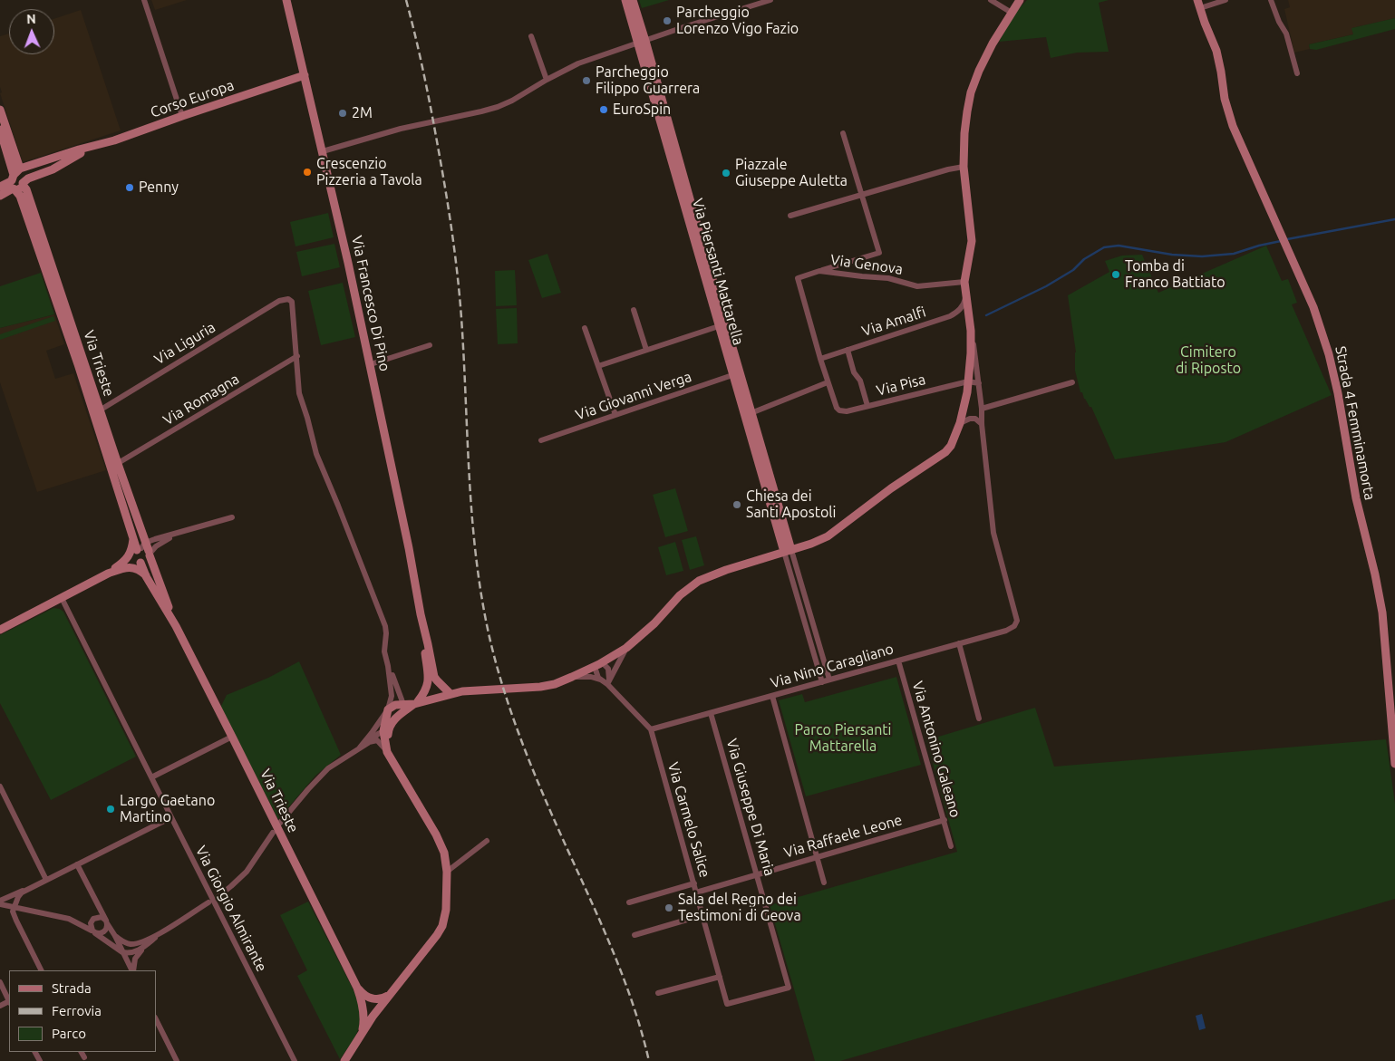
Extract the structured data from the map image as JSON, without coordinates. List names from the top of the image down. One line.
{"streets":{"street":["Corso Europa","Via Genova","Via Piersanti Mattarella","Via Francesco Di Pino","Via Amalfi","Via Liguria","Via Trieste","Via Pisa","Via Giovanni Verga","Via Romagna","Strada 4 Femminamorta","Via Nino Caragliano","Via Antonino Galeano","Via Giuseppe Di Maria","Via Carmelo Salice","Via Raffaele Leone","Via Giorgio Almirante"]},"crossings":[["Corso Europa","Via Francesco Di Pino"],["Via Genova","Via Amalfi"],["Via Genova","Via Pisa"],["Via Piersanti Mattarella","Via Giovanni Verga"],["Via Liguria","Via Trieste"],["Via Liguria","Via Romagna"],["Via Trieste","Via Romagna"],["Via Nino Caragliano","Via Antonino Galeano"],["Via Nino Caragliano","Via Giuseppe Di Maria"],["Via Nino Caragliano","Via Carmelo Salice"],["Via Antonino Galeano","Via Raffaele Leone"],["Via Giuseppe Di Maria","Via Carmelo Salice"],["Via Giuseppe Di Maria","Via Raffaele Leone"],["Via Carmelo Salice","Via Raffaele Leone"]],"parks":["Cimitero di Riposto","Parco Piersanti Mattarella"],"places":["Parcheggio Lorenzo Vigo Fazio","Parcheggio Filippo Guarrera","EuroSpin","2M","Crescenzio Pizzeria a Tavola","Piazzale Giuseppe Auletta","Penny","Tomba di Franco Battiato","Chiesa dei Santi Apostoli","Largo Gaetano Martino","Sala del Regno dei Testimoni di Geova"],"legend":["Strada","Ferrovia","Parco"],"north":"top"}
